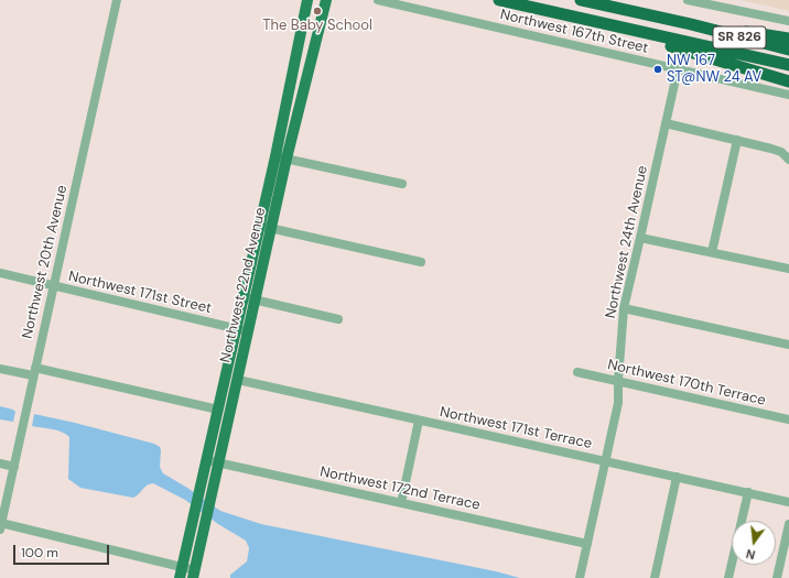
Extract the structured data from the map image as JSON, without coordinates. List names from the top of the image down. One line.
{"streets":{"highway":["SR 826"],"main road":["Northwest 22nd Avenue"],"street":["Northwest 167th Street","Northwest 24th Avenue","Northwest 20th Avenue","Northwest 171st Street","Northwest 170th Terrace","Northwest 171st Terrace","Northwest 172nd Terrace"]},"crossings":[["Northwest 167th Street","Northwest 24th Avenue"],["Northwest 24th Avenue","Northwest 170th Terrace"],["Northwest 24th Avenue","Northwest 171st Terrace"],["Northwest 24th Avenue","Northwest 172nd Terrace"],["Northwest 20th Avenue","Northwest 171st Street"],["Northwest 22nd Avenue","Northwest 171st Street"],["Northwest 22nd Avenue","Northwest 171st Terrace"],["Northwest 22nd Avenue","Northwest 172nd Terrace"]],"places":["The Baby School","NW 167 ST@NW 24 AV"],"scale_bar":"100 m","north":"bottom"}
